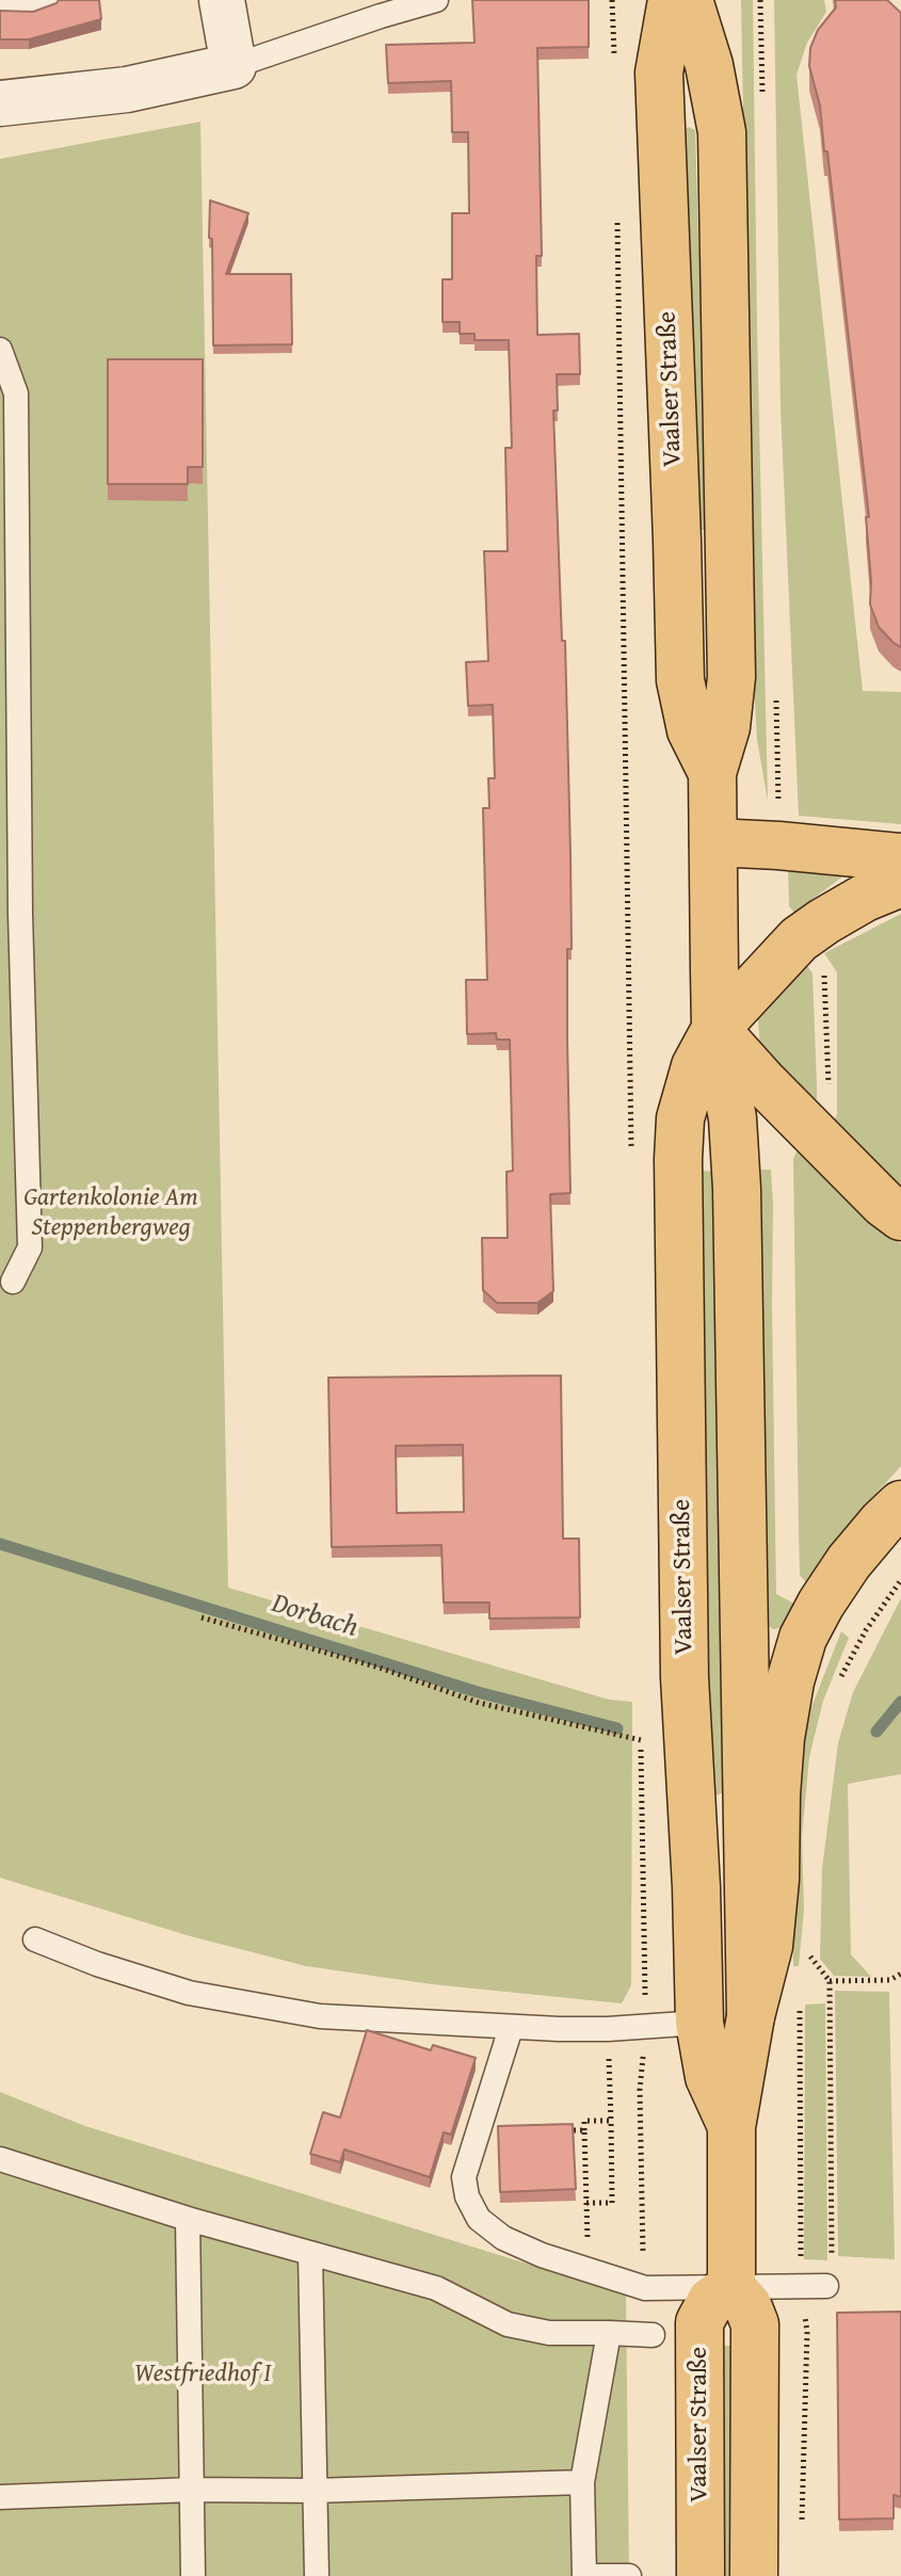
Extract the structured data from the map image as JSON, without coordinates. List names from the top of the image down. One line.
{"streets":{"main road":["Vaalser Straße"]},"water":["Dorbach"],"parks":["Gartenkolonie Am Steppenbergweg","Westfriedhof I"]}
